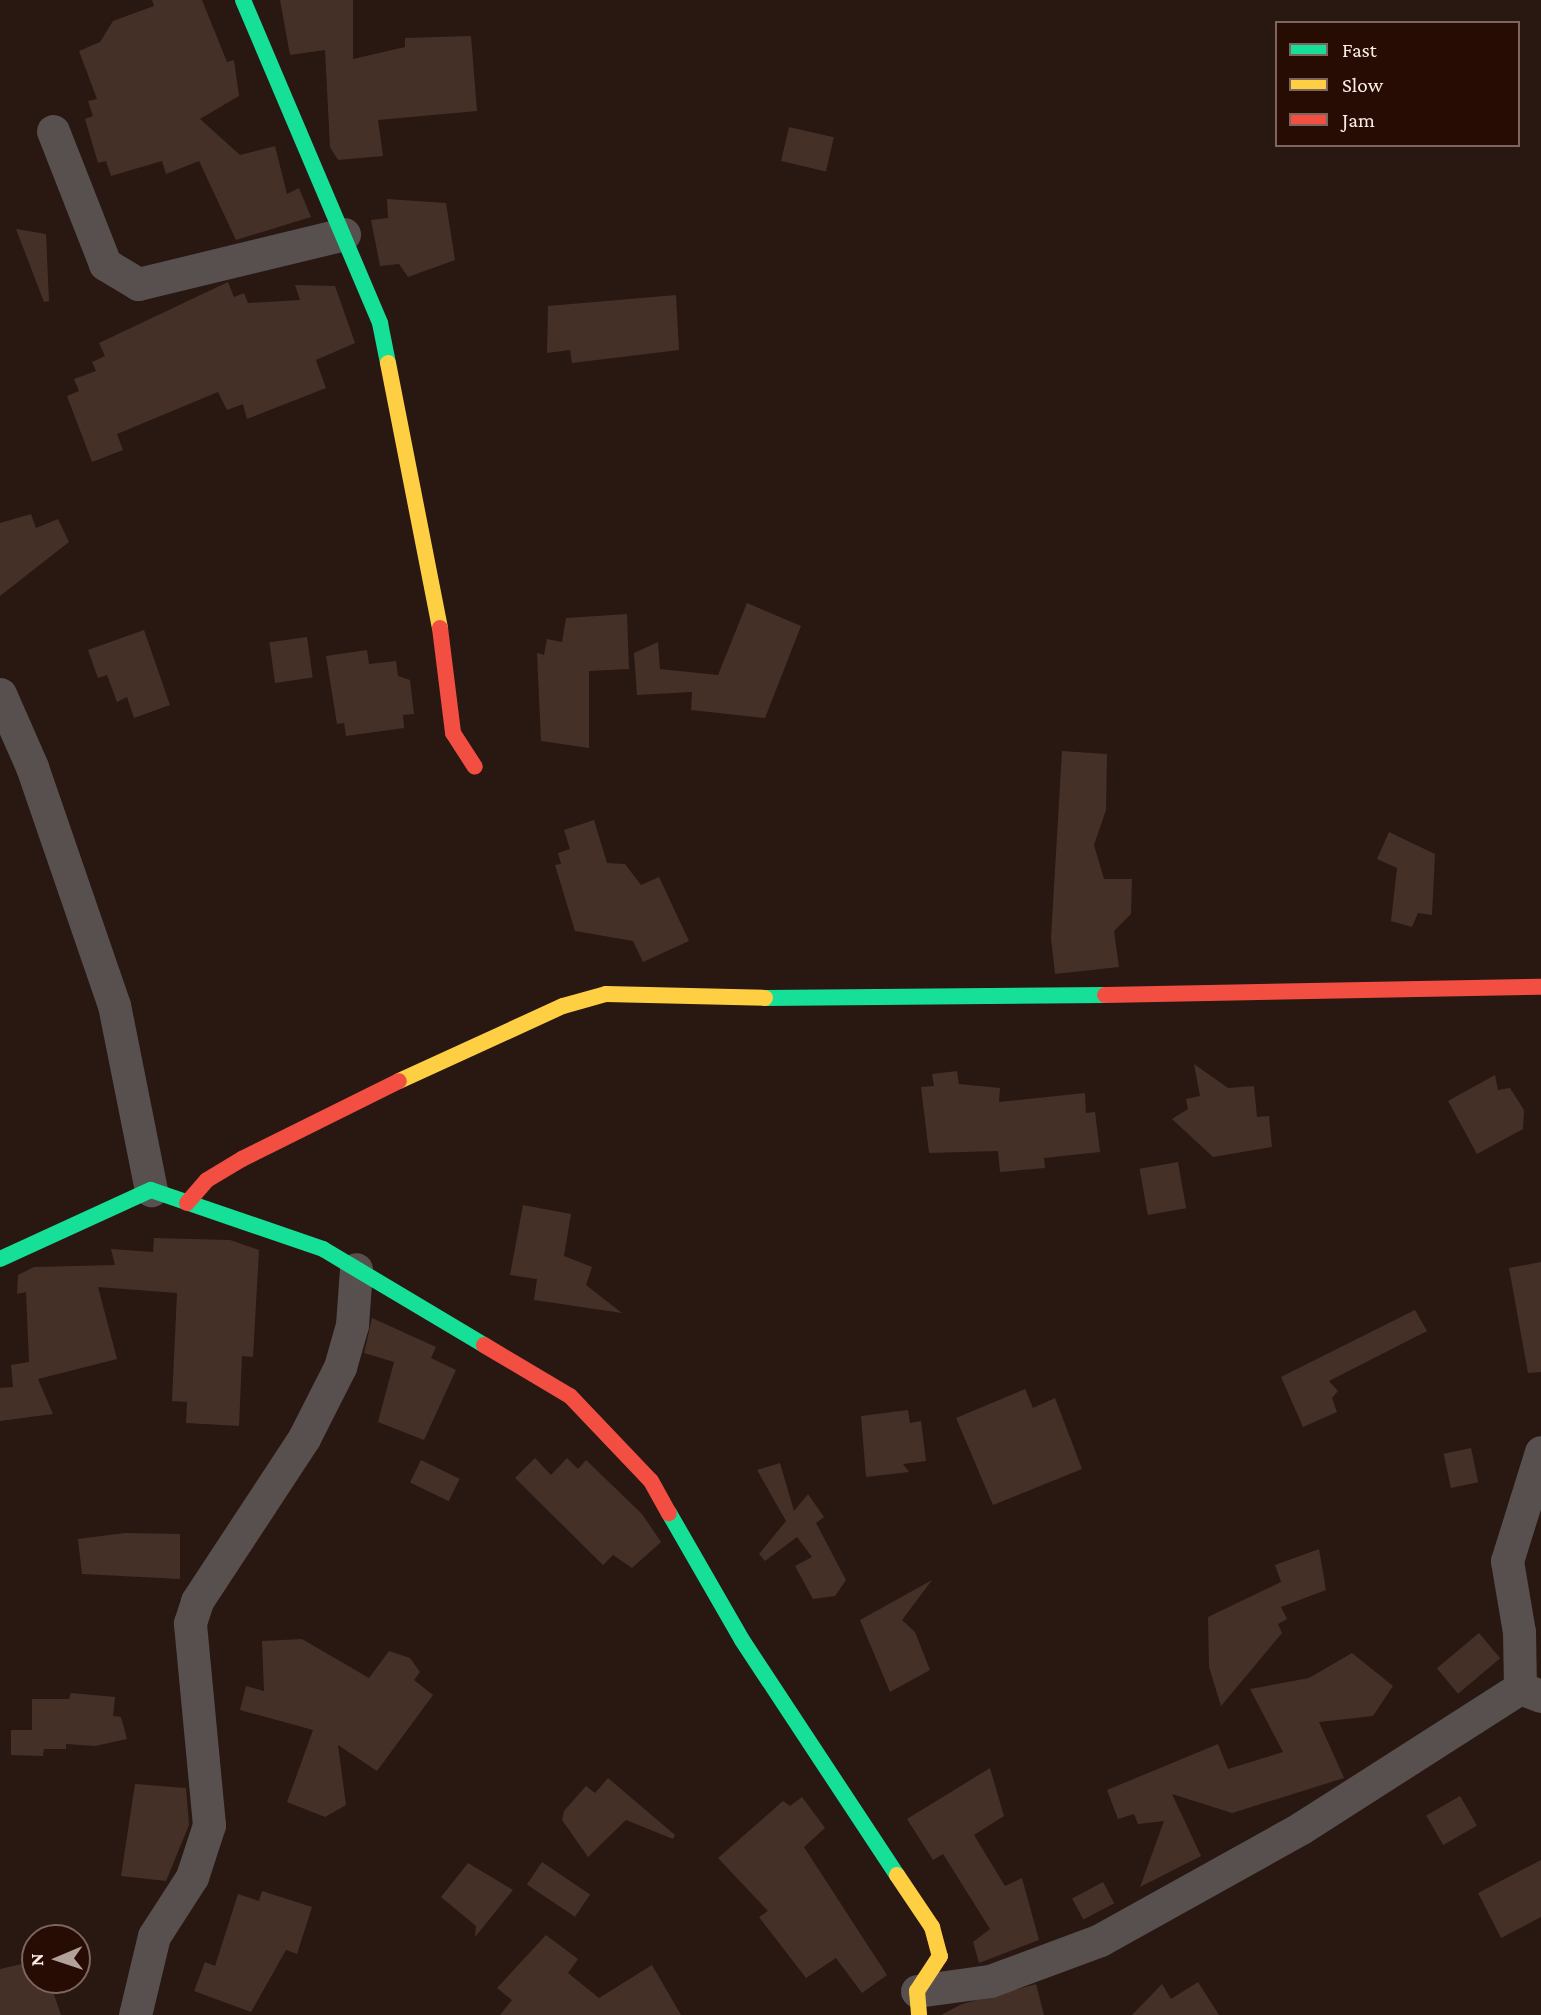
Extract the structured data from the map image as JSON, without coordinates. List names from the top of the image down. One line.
{"legend":["Fast","Slow","Jam"],"north":"left"}
